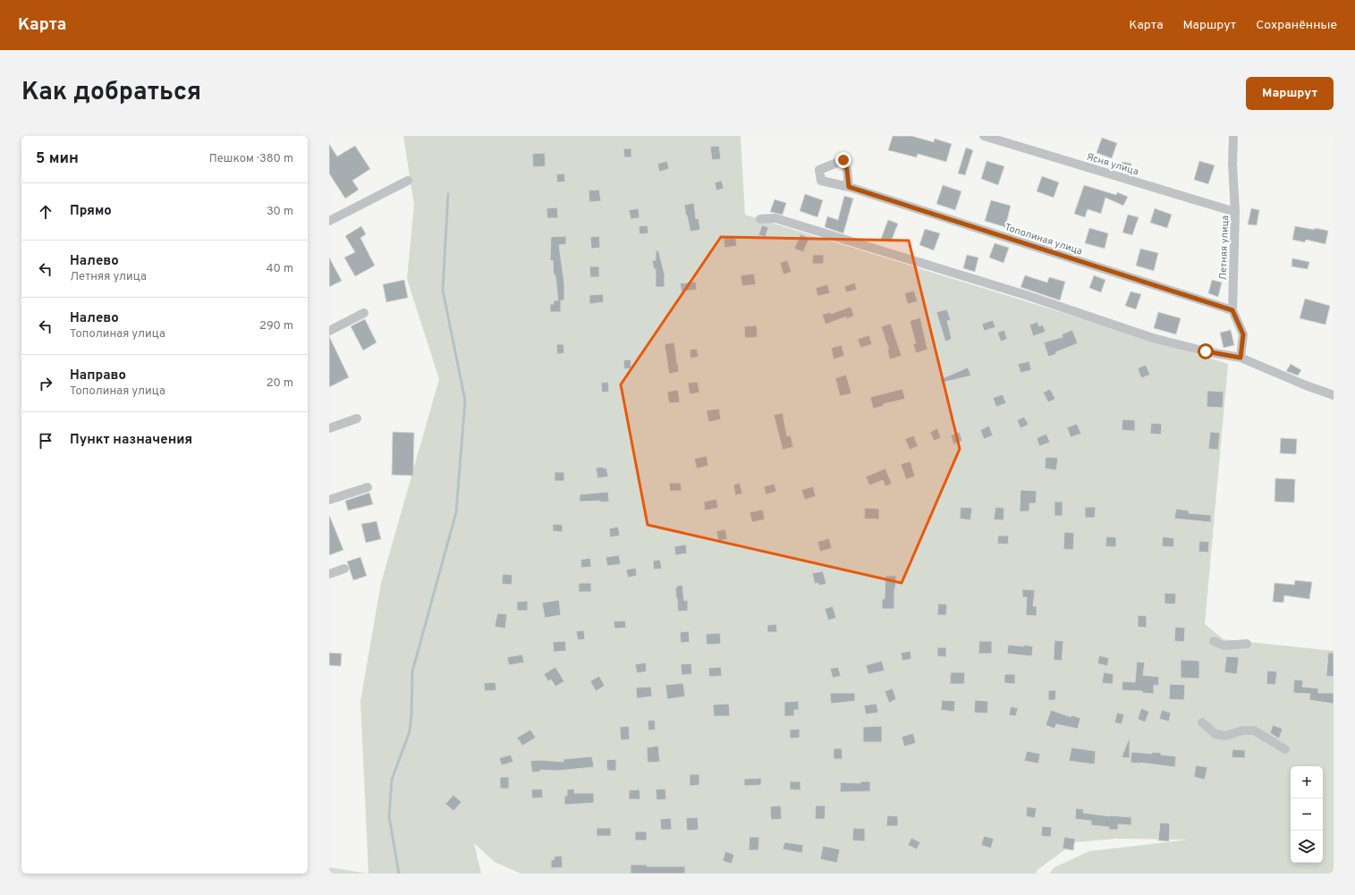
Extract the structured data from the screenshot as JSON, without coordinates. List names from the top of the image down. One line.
{"streets":{"street":["Ясня улица","Тополиная улица","Летняя улица"]},"crossings":[["Ясня улица","Летняя улица"],["Тополиная улица","Летняя улица"]],"page":{"header":"Карта","nav":["Карта","Маршрут","Сохранённые"],"title":"Как добраться","buttons":"Маршрут","heading":["5 мин","Пешком · 380 m"],"list":[["Прямо","30 m"],["Налево","Летняя улица","40 m"],["Налево","Тополиная улица","290 m"],["Направо","Тополиная улица","20 m"],"Пункт назначения"],"map_buttons":["+","−"]}}
